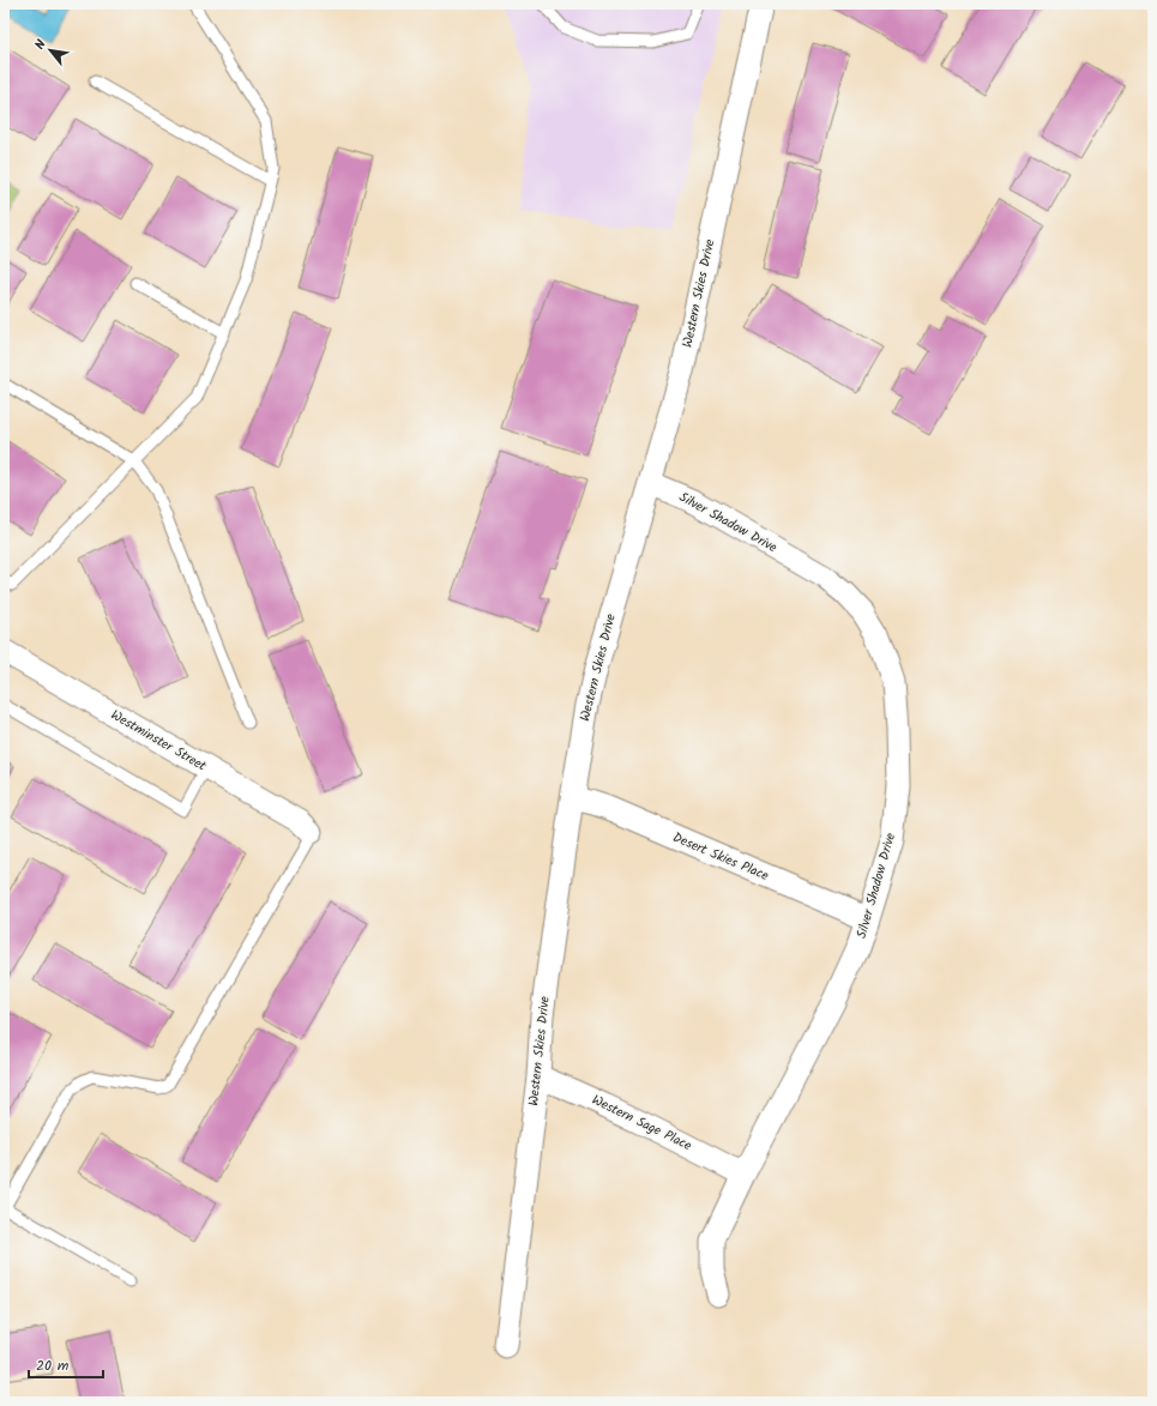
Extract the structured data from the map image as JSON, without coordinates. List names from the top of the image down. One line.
{"streets":{"street":["Western Skies Drive","Silver Shadow Drive","Westminster Street","Desert Skies Place","Western Sage Place"]},"crossings":[["Western Skies Drive","Silver Shadow Drive"],["Western Skies Drive","Desert Skies Place"],["Western Skies Drive","Western Sage Place"],["Silver Shadow Drive","Desert Skies Place"],["Silver Shadow Drive","Western Sage Place"]],"scale_bar":"20 m","north":"top left"}
